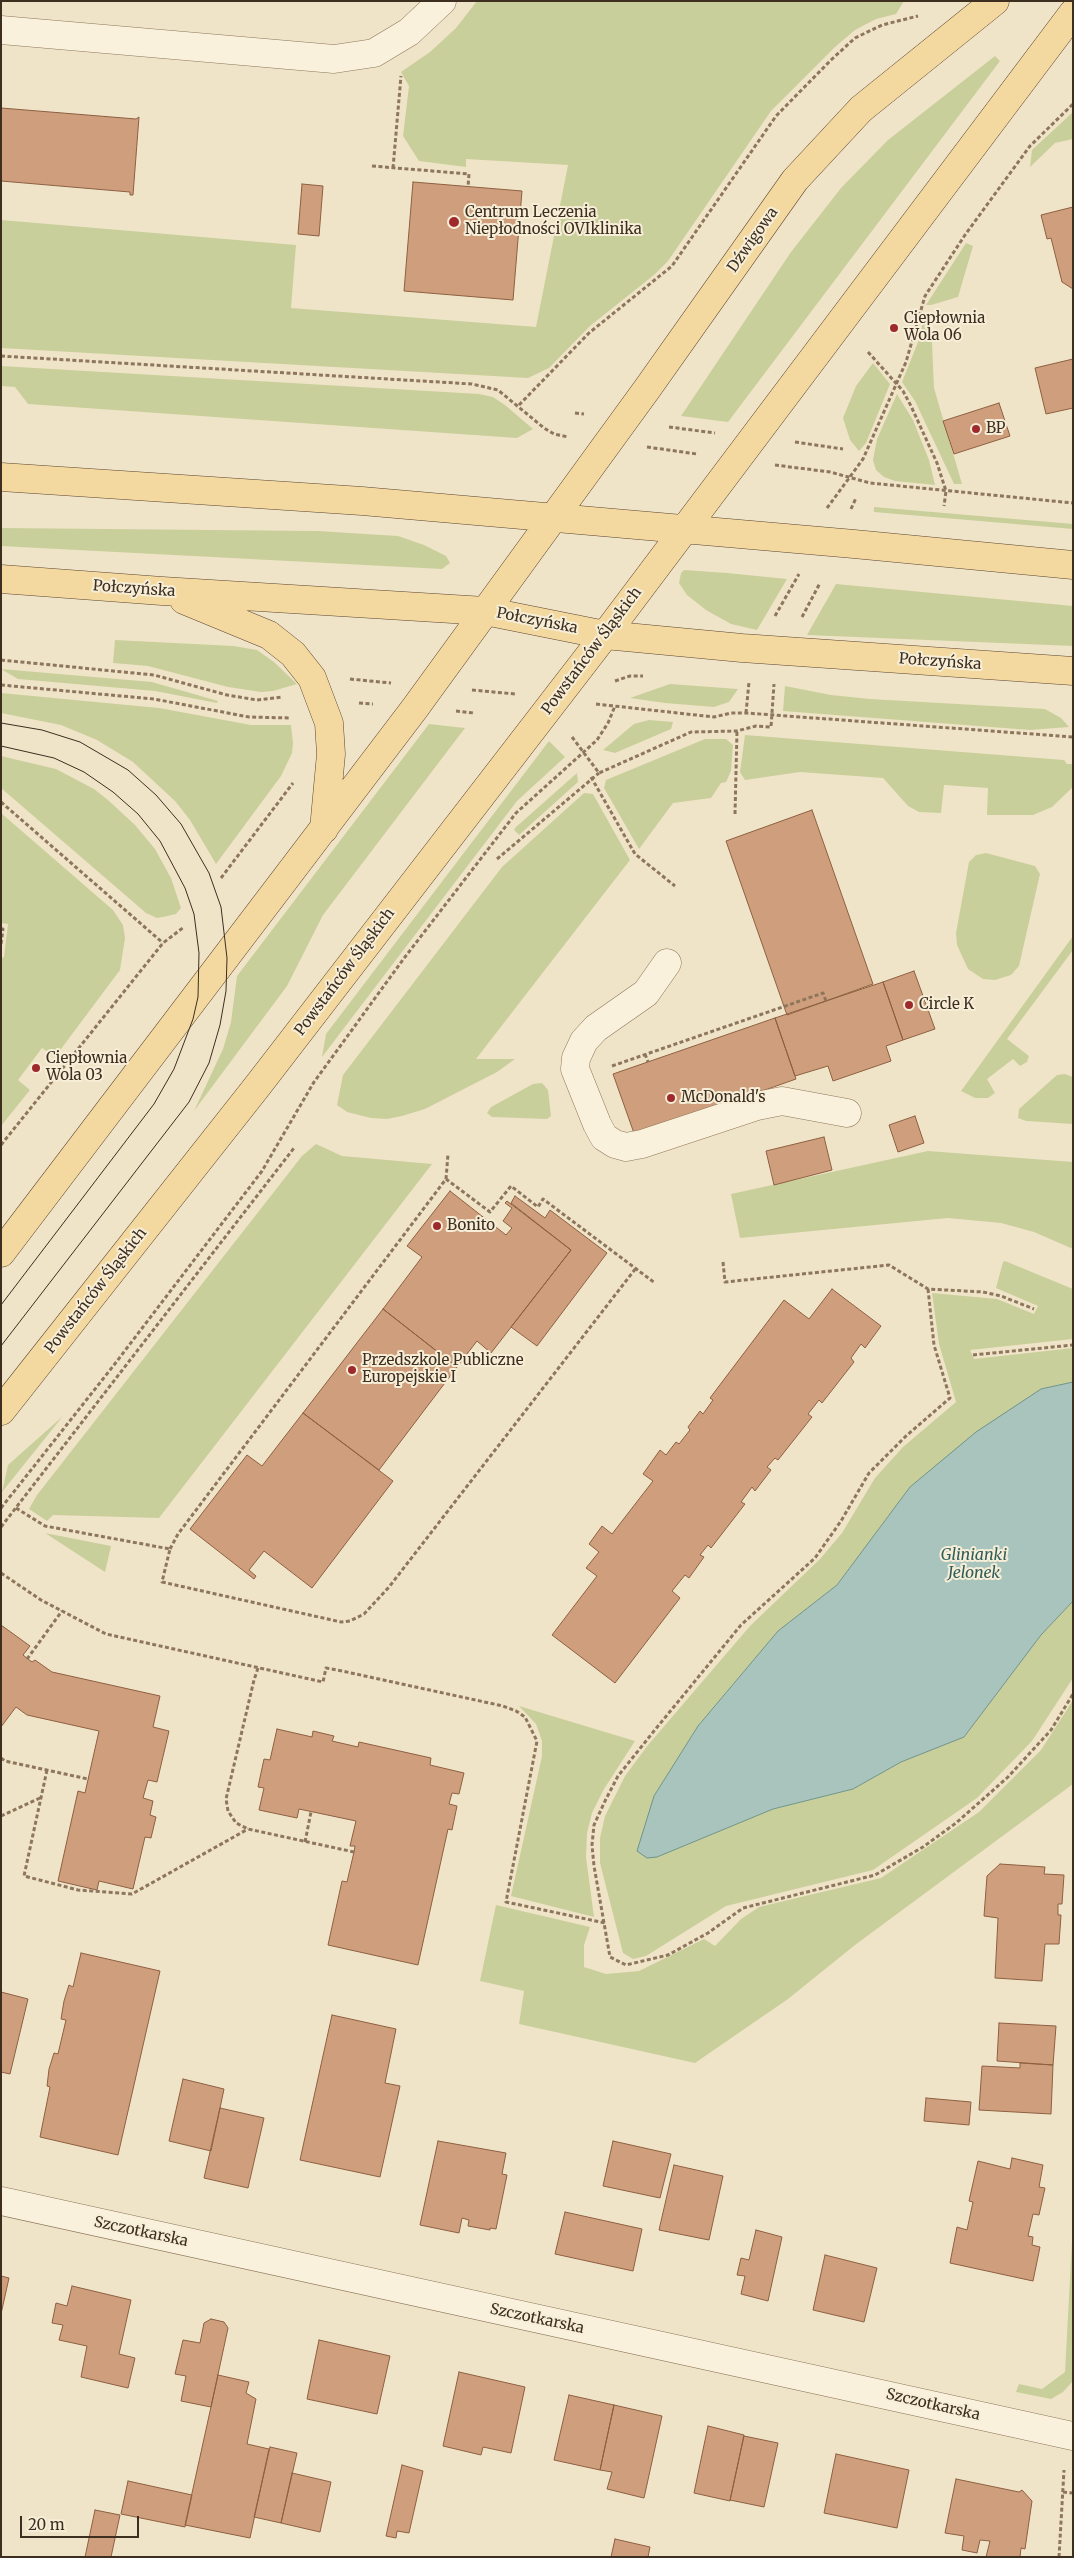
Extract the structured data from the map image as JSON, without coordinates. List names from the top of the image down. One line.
{"streets":{"main road":["Dźwigowa","Połczyńska","Powstańców Śląskich"],"street":["Szczotkarska"]},"crossings":[["Połczyńska","Powstańców Śląskich"]],"water":["Glinianki Jelonek"],"places":["Centrum Leczenia Niepłodności OVIklinika","Ciepłownia Wola 06","BP","Circle K","Ciepłownia Wola 03","McDonald's","Bonito","Przedszkole Publiczne Europejskie I"],"scale_bar":"20 m"}
